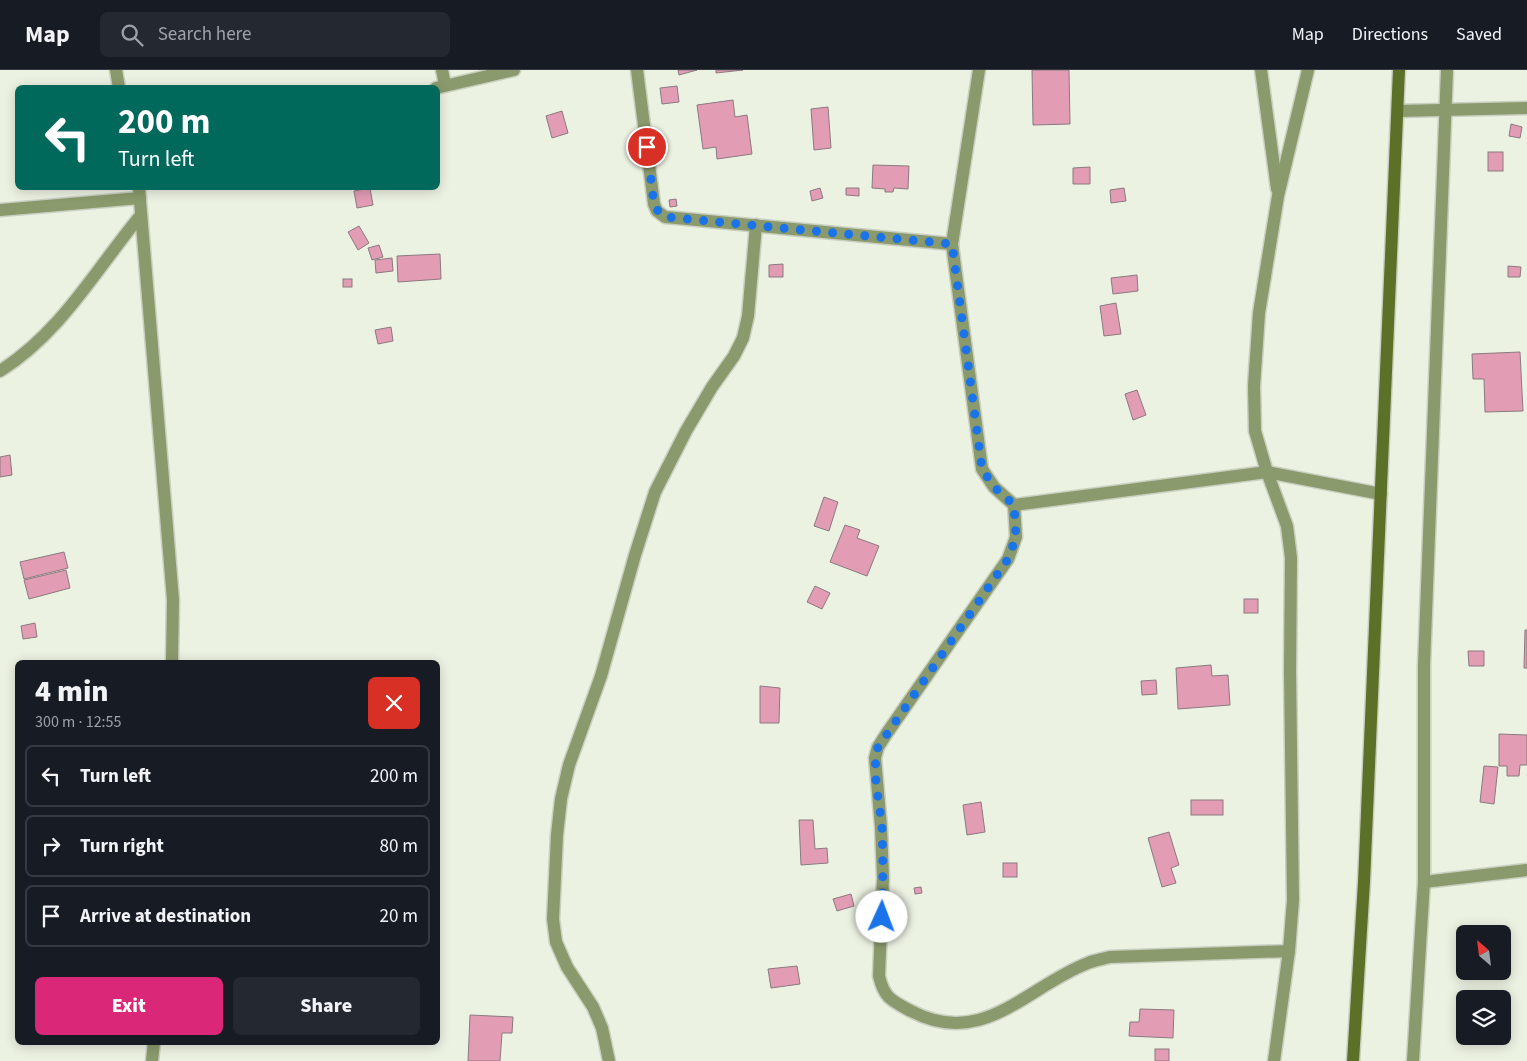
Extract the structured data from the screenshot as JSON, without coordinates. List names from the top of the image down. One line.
{"north":"top left","page":{"header":"Map","search":"Search here","nav":["Map","Directions","Saved"],"turn":["200 m","Turn left"],"heading":["4 min","300 m · 12:55"],"list":[{"name":"Turn left","value":"200 m"},{"name":"Turn right","value":"80 m"},{"name":"Arrive at destination","value":"20 m"}],"buttons":["Exit","Share"]}}
